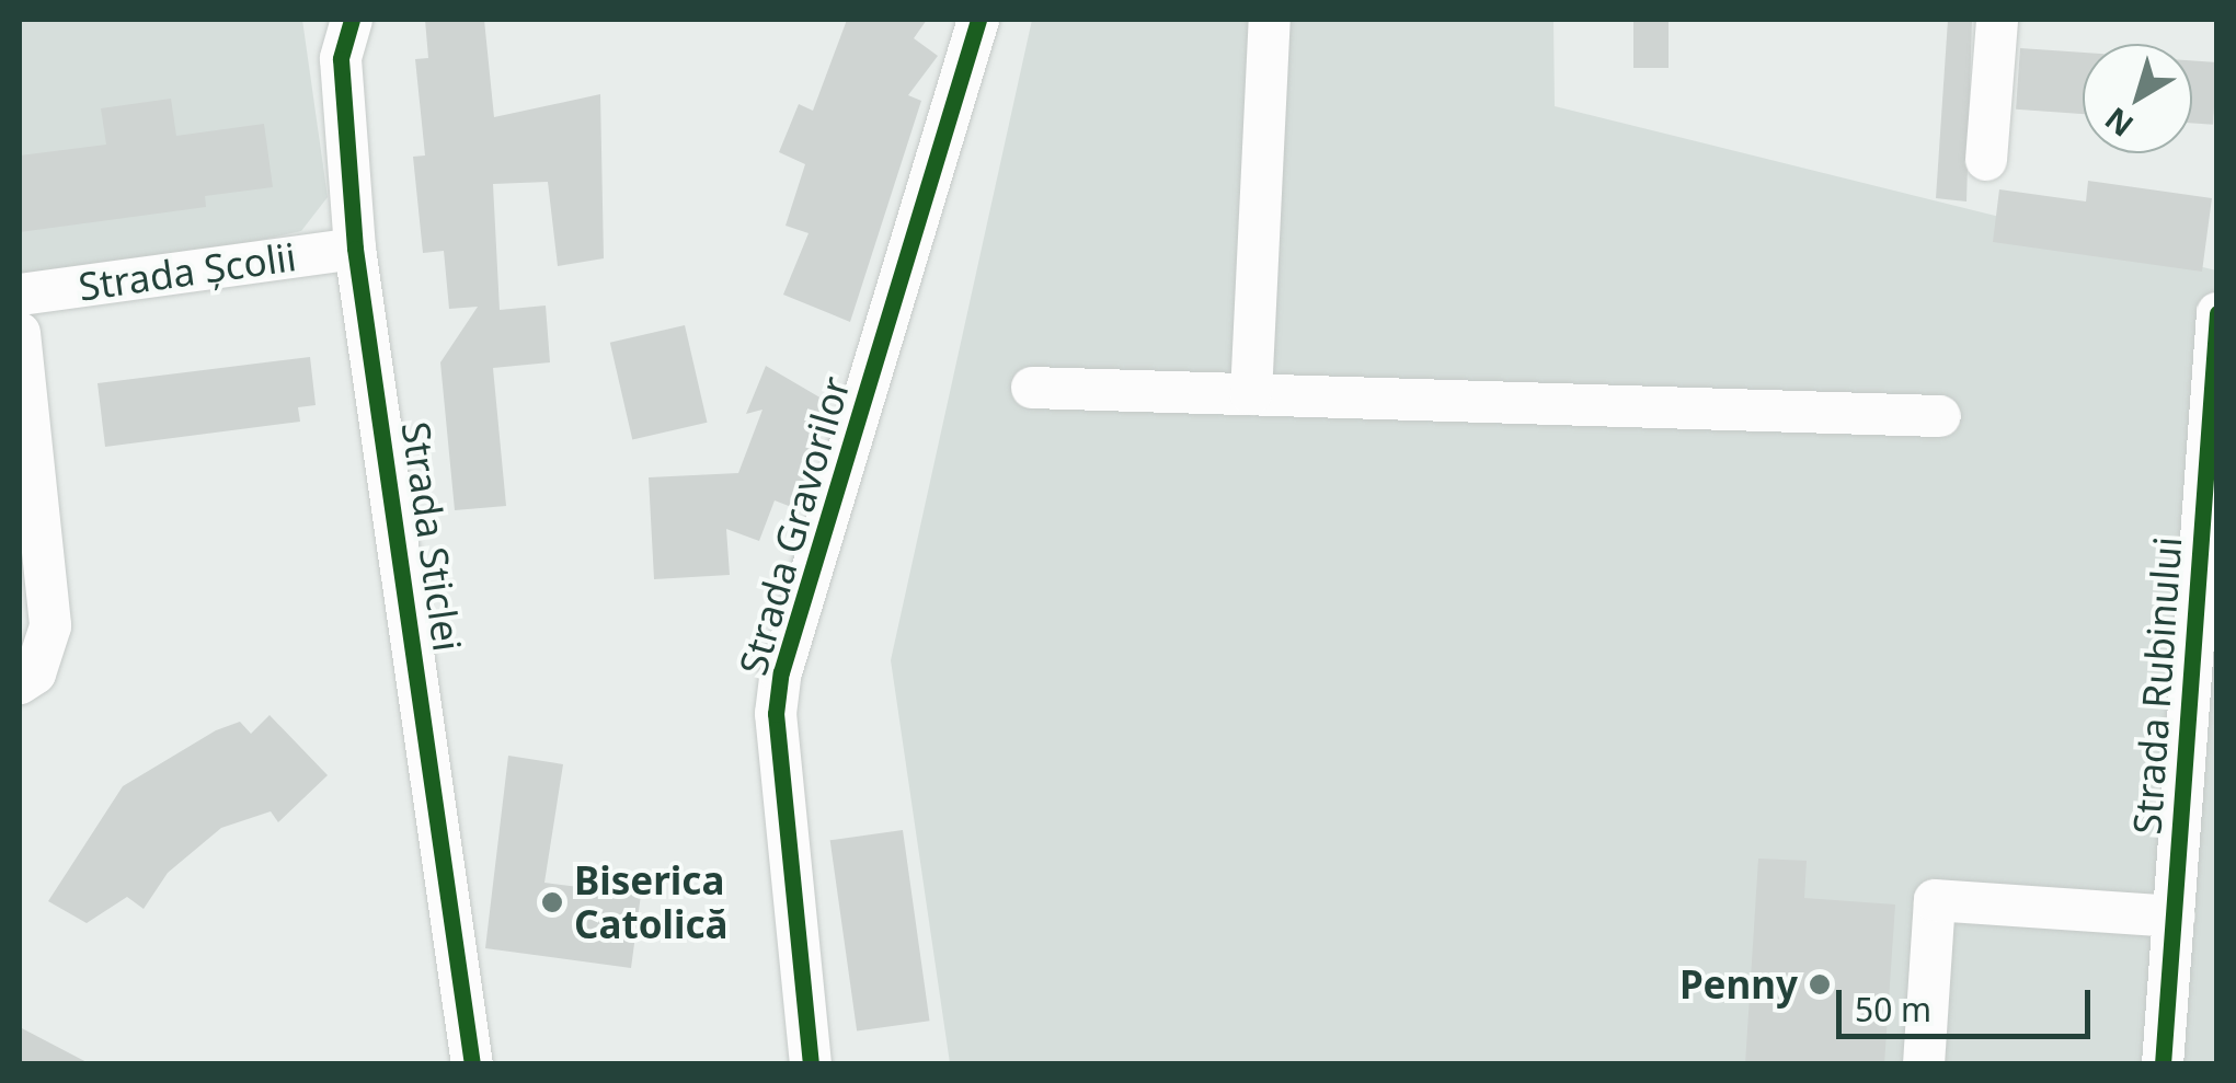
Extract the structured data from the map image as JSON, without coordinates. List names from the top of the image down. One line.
{"streets":{"street":["Strada Școlii","Strada Gravorilor","Strada Sticlei","Strada Rubinului"]},"crossings":[["Strada Școlii","Strada Sticlei"]],"places":["Biserica Catolică","Penny"],"scale_bar":"50 m","north":"bottom left"}
